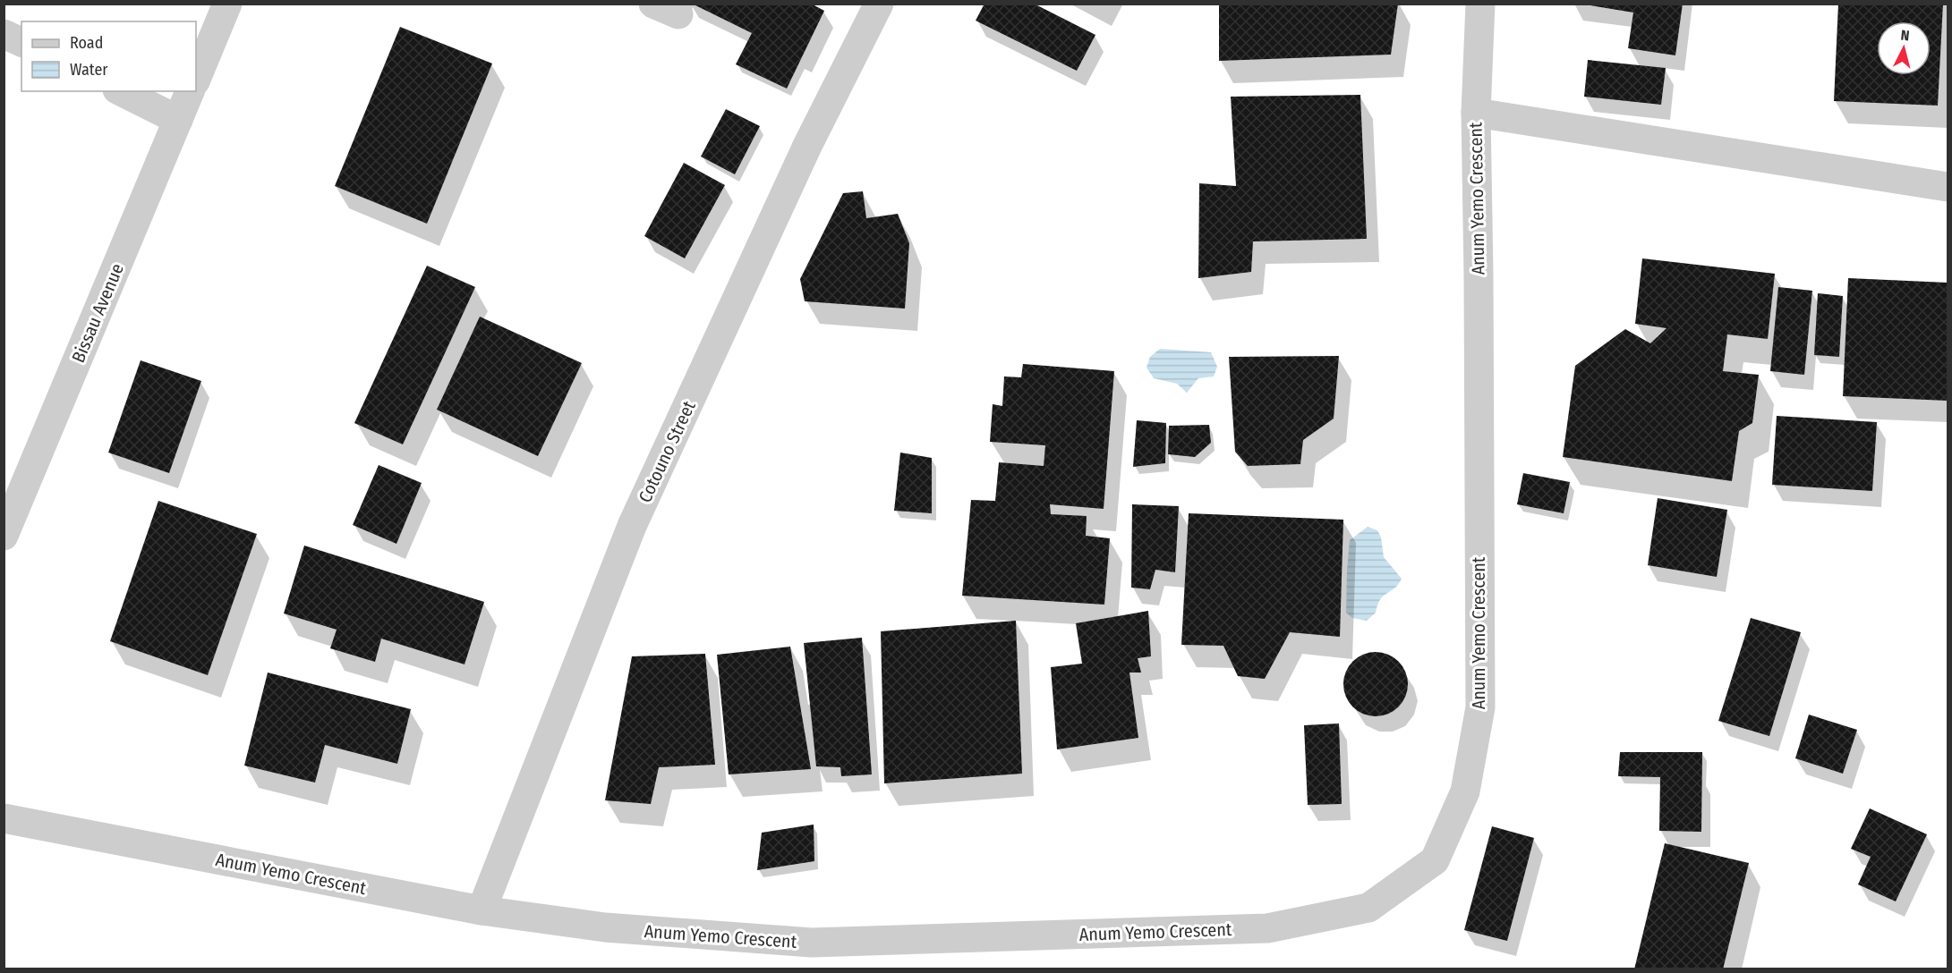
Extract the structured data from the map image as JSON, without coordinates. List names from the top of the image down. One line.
{"streets":{"street":["Anum Yemo Crescent","Bissau Avenue","Cotouno Street"]},"crossings":[["Anum Yemo Crescent","Cotouno Street"]],"legend":["Road","Water"],"north":"top"}
